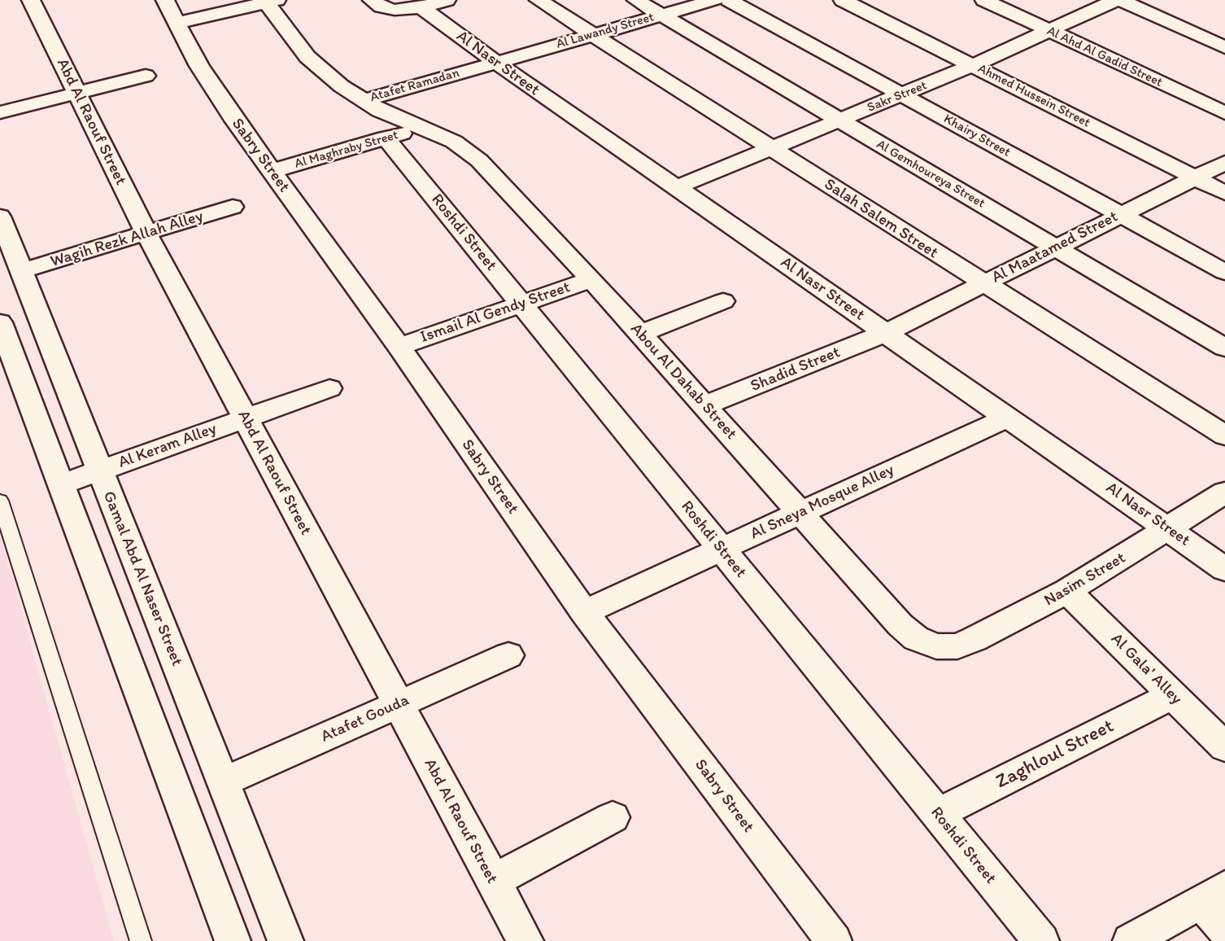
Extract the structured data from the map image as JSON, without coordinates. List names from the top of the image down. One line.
{"streets":{"street":["Al Lawandy Street","Al Ahd Al Gadid Street","Al Nasr Street","Atafet Ramadan","Ahmed Hussein Street","Sakr Street","Abd Al Raouf Street","Khairy Street","Al Maghraby Street","Sabry Street","Al Gemhoureya Street","Salah Salem Street","Roshdi Street","Wagih Rezk Allah Alley","Al Maatamed Street","Ismail Al Gendy Street","Shadid Street","Abou Al Dahab Street","Al Keram Alley","Al Sneya Mosque Alley","Gamal Abd Al Naser Street","Nasim Street","Al Gala' Alley","Atafet Gouda","Zaghloul Street"]},"crossings":[["Al Lawandy Street","Al Nasr Street"],["Al Lawandy Street","Atafet Ramadan"],["Al Lawandy Street","Al Gemhoureya Street"],["Al Lawandy Street","Salah Salem Street"],["Al Ahd Al Gadid Street","Sakr Street"],["Al Nasr Street","Atafet Ramadan"],["Al Nasr Street","Sakr Street"],["Al Nasr Street","Al Maatamed Street"],["Al Nasr Street","Shadid Street"],["Al Nasr Street","Al Sneya Mosque Alley"],["Al Nasr Street","Nasim Street"],["Atafet Ramadan","Abou Al Dahab Street"],["Ahmed Hussein Street","Sakr Street"],["Ahmed Hussein Street","Al Maatamed Street"],["Sakr Street","Khairy Street"],["Sakr Street","Al Gemhoureya Street"],["Sakr Street","Salah Salem Street"],["Abd Al Raouf Street","Wagih Rezk Allah Alley"],["Abd Al Raouf Street","Al Keram Alley"],["Abd Al Raouf Street","Atafet Gouda"],["Khairy Street","Al Maatamed Street"],["Al Maghraby Street","Sabry Street"],["Al Maghraby Street","Roshdi Street"],["Al Maghraby Street","Abou Al Dahab Street"],["Sabry Street","Ismail Al Gendy Street"],["Sabry Street","Al Sneya Mosque Alley"],["Al Gemhoureya Street","Al Maatamed Street"],["Salah Salem Street","Al Maatamed Street"],["Roshdi Street","Ismail Al Gendy Street"],["Roshdi Street","Al Sneya Mosque Alley"],["Roshdi Street","Zaghloul Street"],["Wagih Rezk Allah Alley","Gamal Abd Al Naser Street"],["Al Maatamed Street","Shadid Street"],["Ismail Al Gendy Street","Abou Al Dahab Street"],["Shadid Street","Abou Al Dahab Street"],["Abou Al Dahab Street","Al Sneya Mosque Alley"],["Abou Al Dahab Street","Nasim Street"],["Al Keram Alley","Gamal Abd Al Naser Street"],["Gamal Abd Al Naser Street","Atafet Gouda"],["Nasim Street","Al Gala' Alley"],["Al Gala' Alley","Zaghloul Street"]]}
